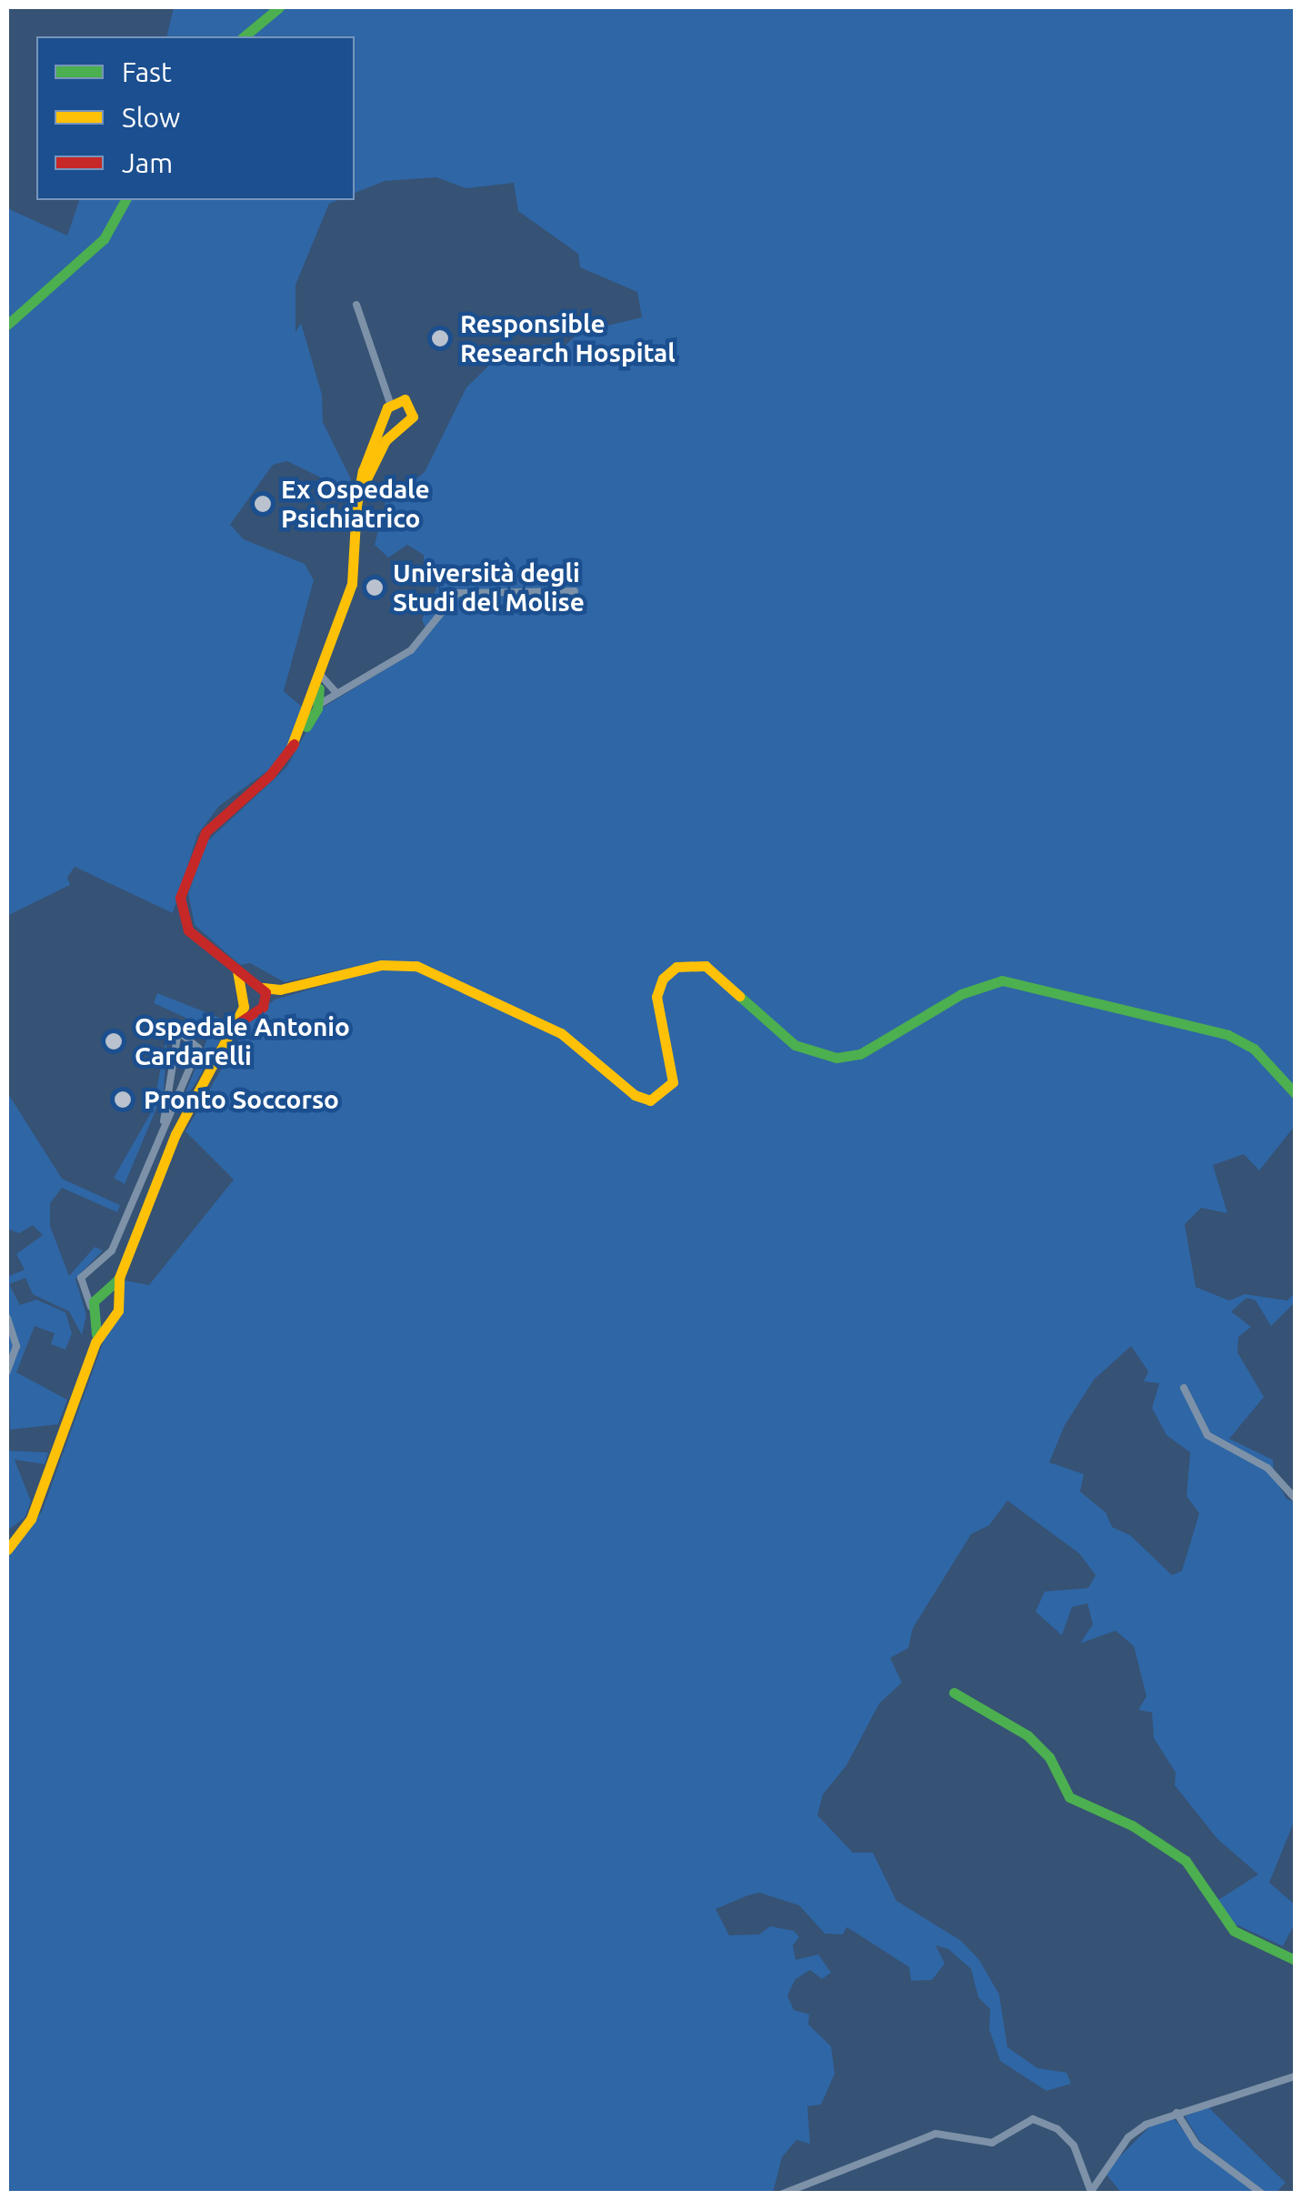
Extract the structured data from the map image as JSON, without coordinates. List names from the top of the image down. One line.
{"places":["Responsible Research Hospital","Ex Ospedale Psichiatrico","Università degli Studi del Molise","Ospedale Antonio Cardarelli","Pronto Soccorso"],"legend":["Fast","Slow","Jam"]}
